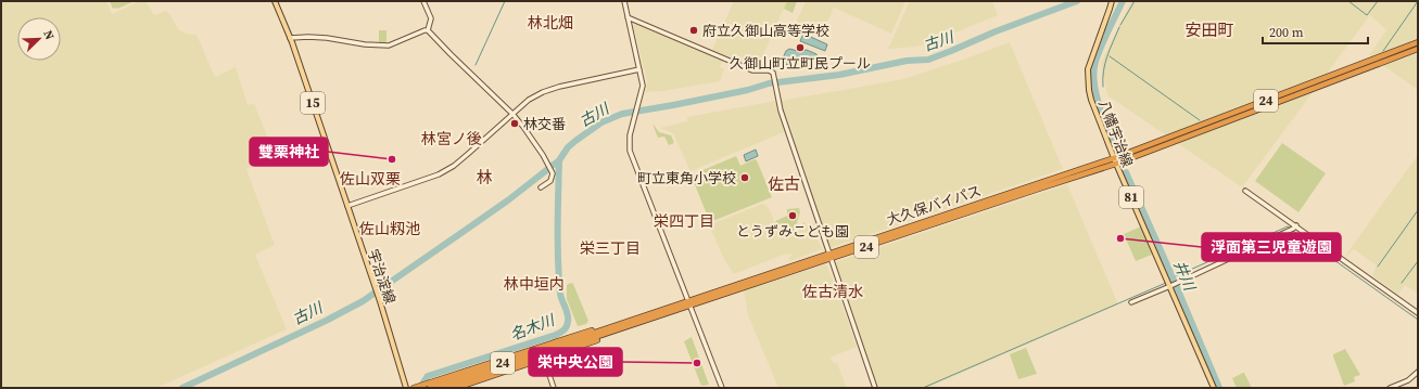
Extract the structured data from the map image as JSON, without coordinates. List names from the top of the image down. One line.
{"streets":{"highway":["24","大久保バイパス"],"main road":["15","八幡宇治線","81","宇治淀線"]},"crossings":[["八幡宇治線","大久保バイパス"]],"districts":["林北畑","安田町","林宮ノ後","林","佐山双栗","佐古","栄四丁目","佐山籾池","栄三丁目","林中垣内","佐古清水"],"water":["古川","井川","名木川"],"places":["府立久御山高等学校","久御山町立町民プール","林交番","雙栗神社","町立東角小学校","とうずみこども園","浮面第三児童遊園","栄中央公園"],"scale_bar":"200 m","north":"top right"}
